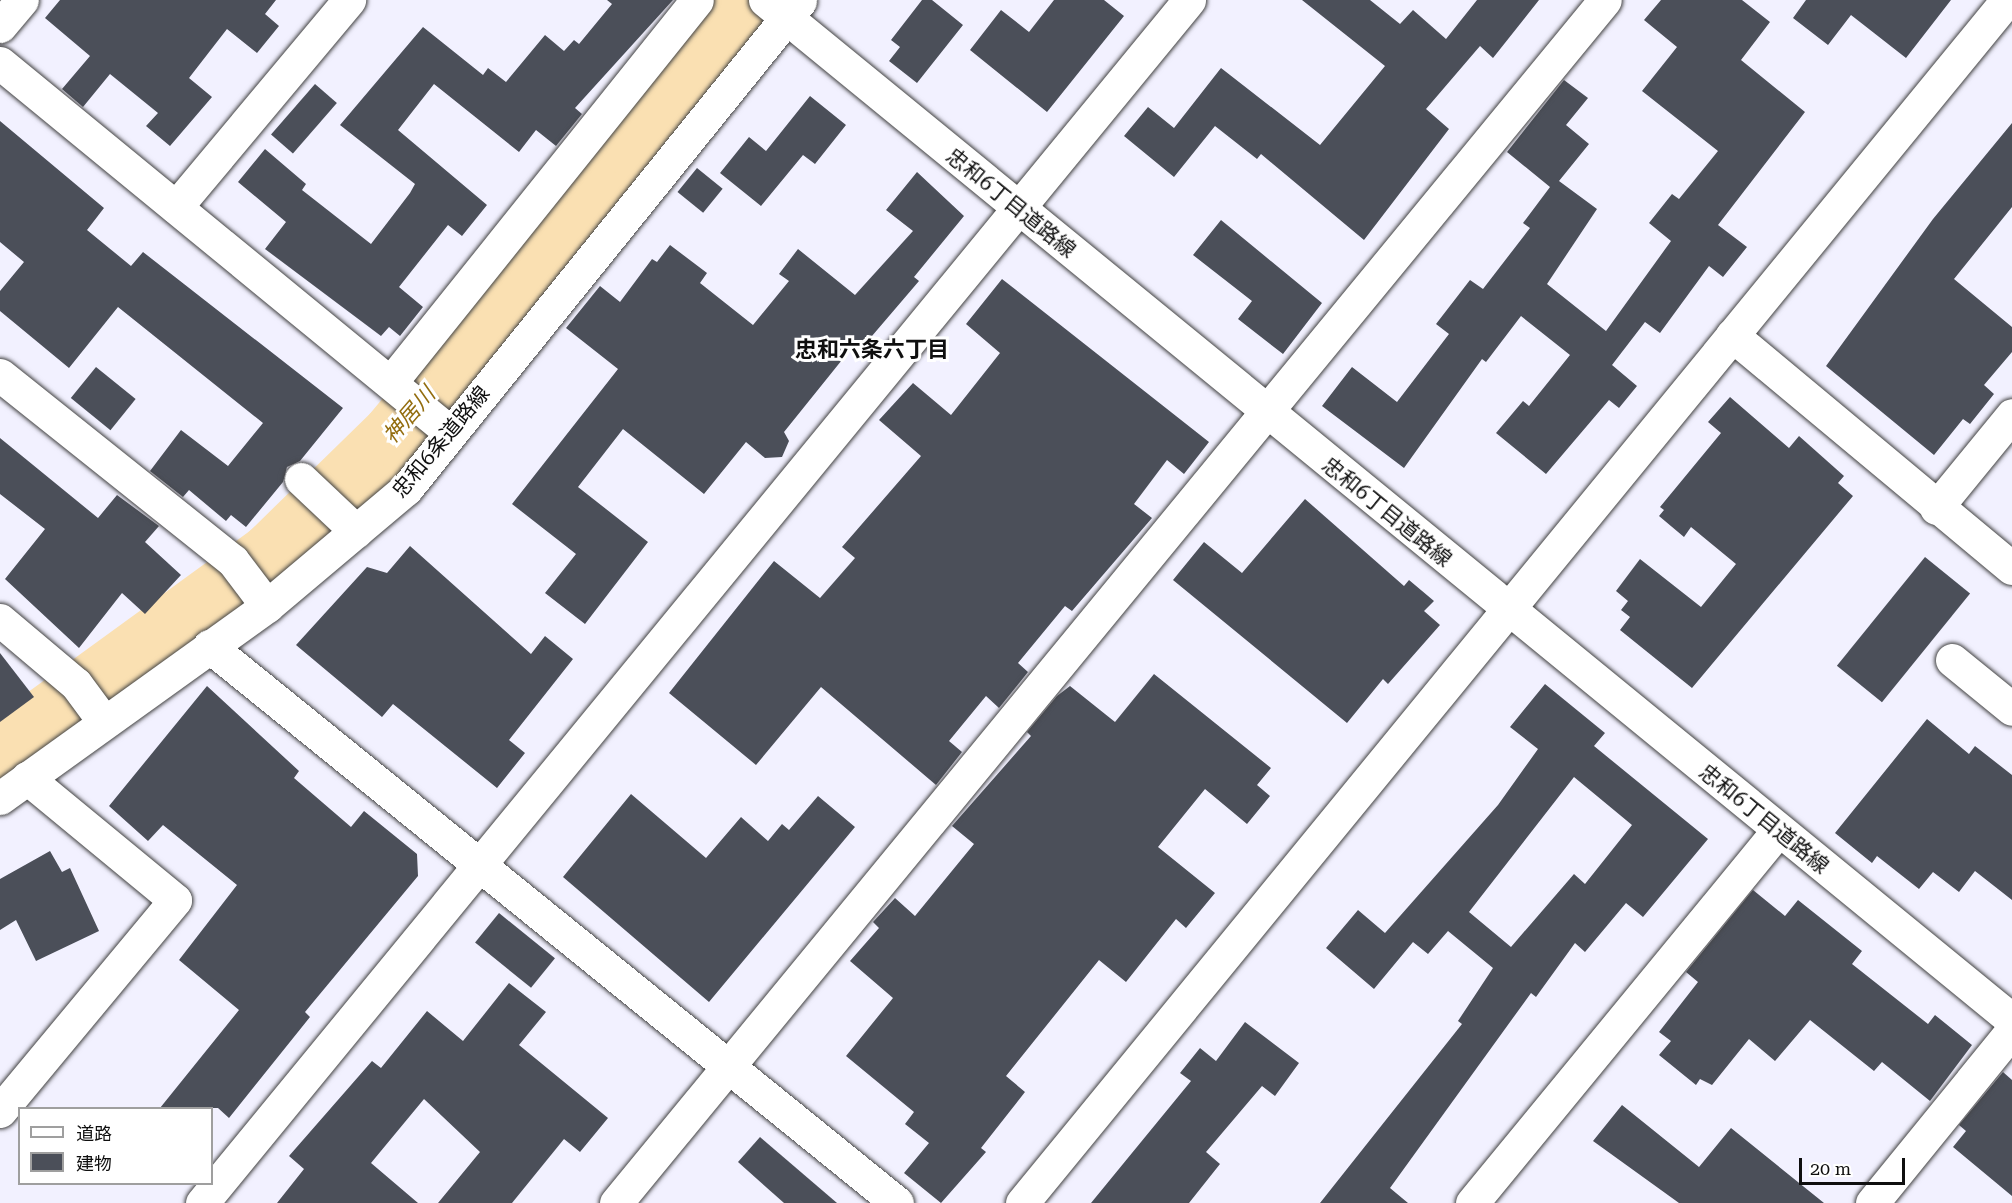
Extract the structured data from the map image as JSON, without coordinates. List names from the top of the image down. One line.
{"streets":{"street":["忠和6丁目道路線","忠和6条道路線"]},"crossings":[["忠和6丁目道路線","忠和6条道路線"]],"districts":["忠和六条六丁目"],"water":["神居川"],"legend":["道路","建物"],"scale_bar":"20 m"}
